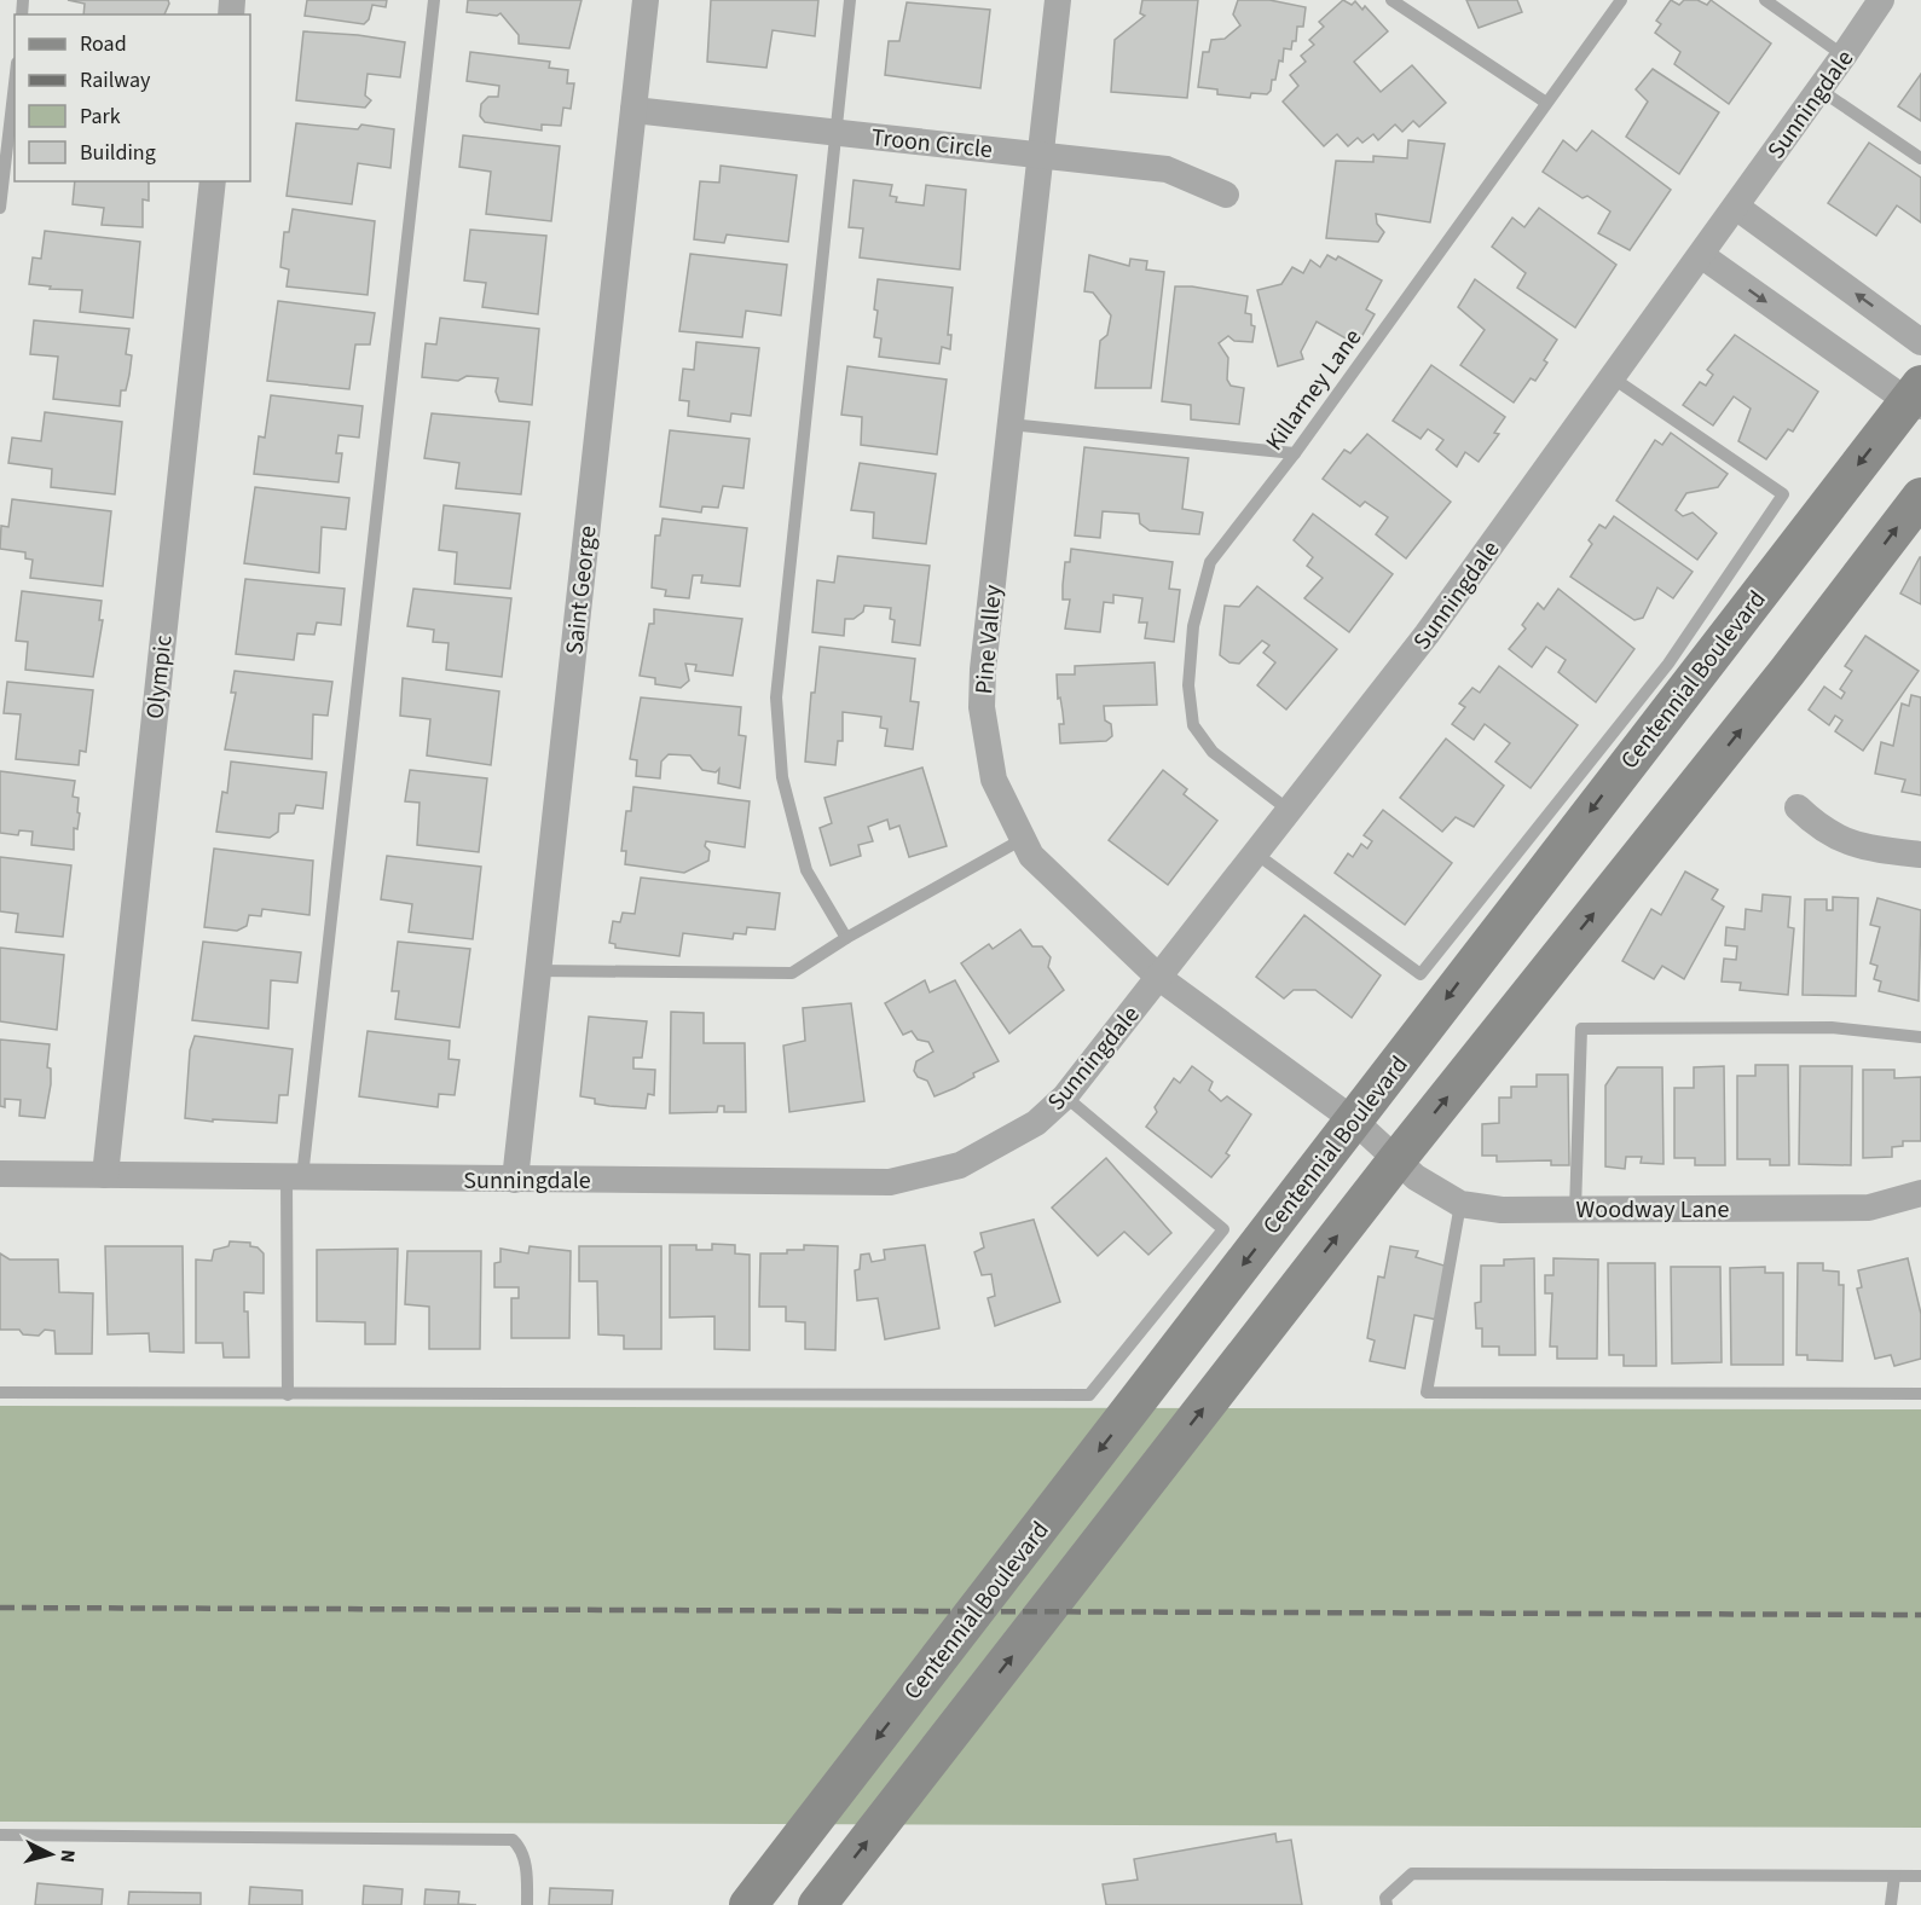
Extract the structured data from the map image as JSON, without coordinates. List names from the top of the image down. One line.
{"streets":{"main road":["Centennial Boulevard"],"street":["Sunningdale","Troon Circle","Saint George","Pine Valley","Olympic","Woodway Lane"],"lane":["Killarney Lane"]},"crossings":[["Sunningdale","Killarney Lane"],["Sunningdale","Saint George"],["Sunningdale","Pine Valley"],["Sunningdale","Olympic"],["Troon Circle","Saint George"],["Troon Circle","Pine Valley"],["Pine Valley","Centennial Boulevard"],["Pine Valley","Woodway Lane"]],"legend":["Road","Railway","Park","Building"],"north":"right"}
